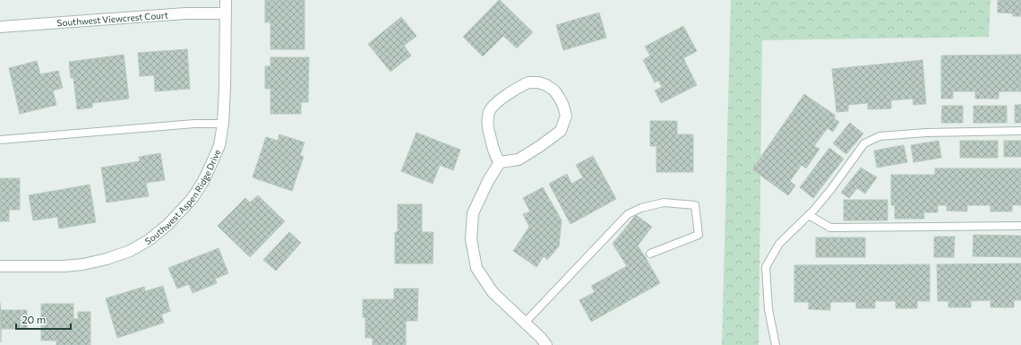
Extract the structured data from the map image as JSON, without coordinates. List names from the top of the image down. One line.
{"streets":{"street":["Southwest Viewcrest Court","Southwest Aspen Ridge Drive"]},"crossings":[["Southwest Viewcrest Court","Southwest Aspen Ridge Drive"]],"scale_bar":"20 m"}
